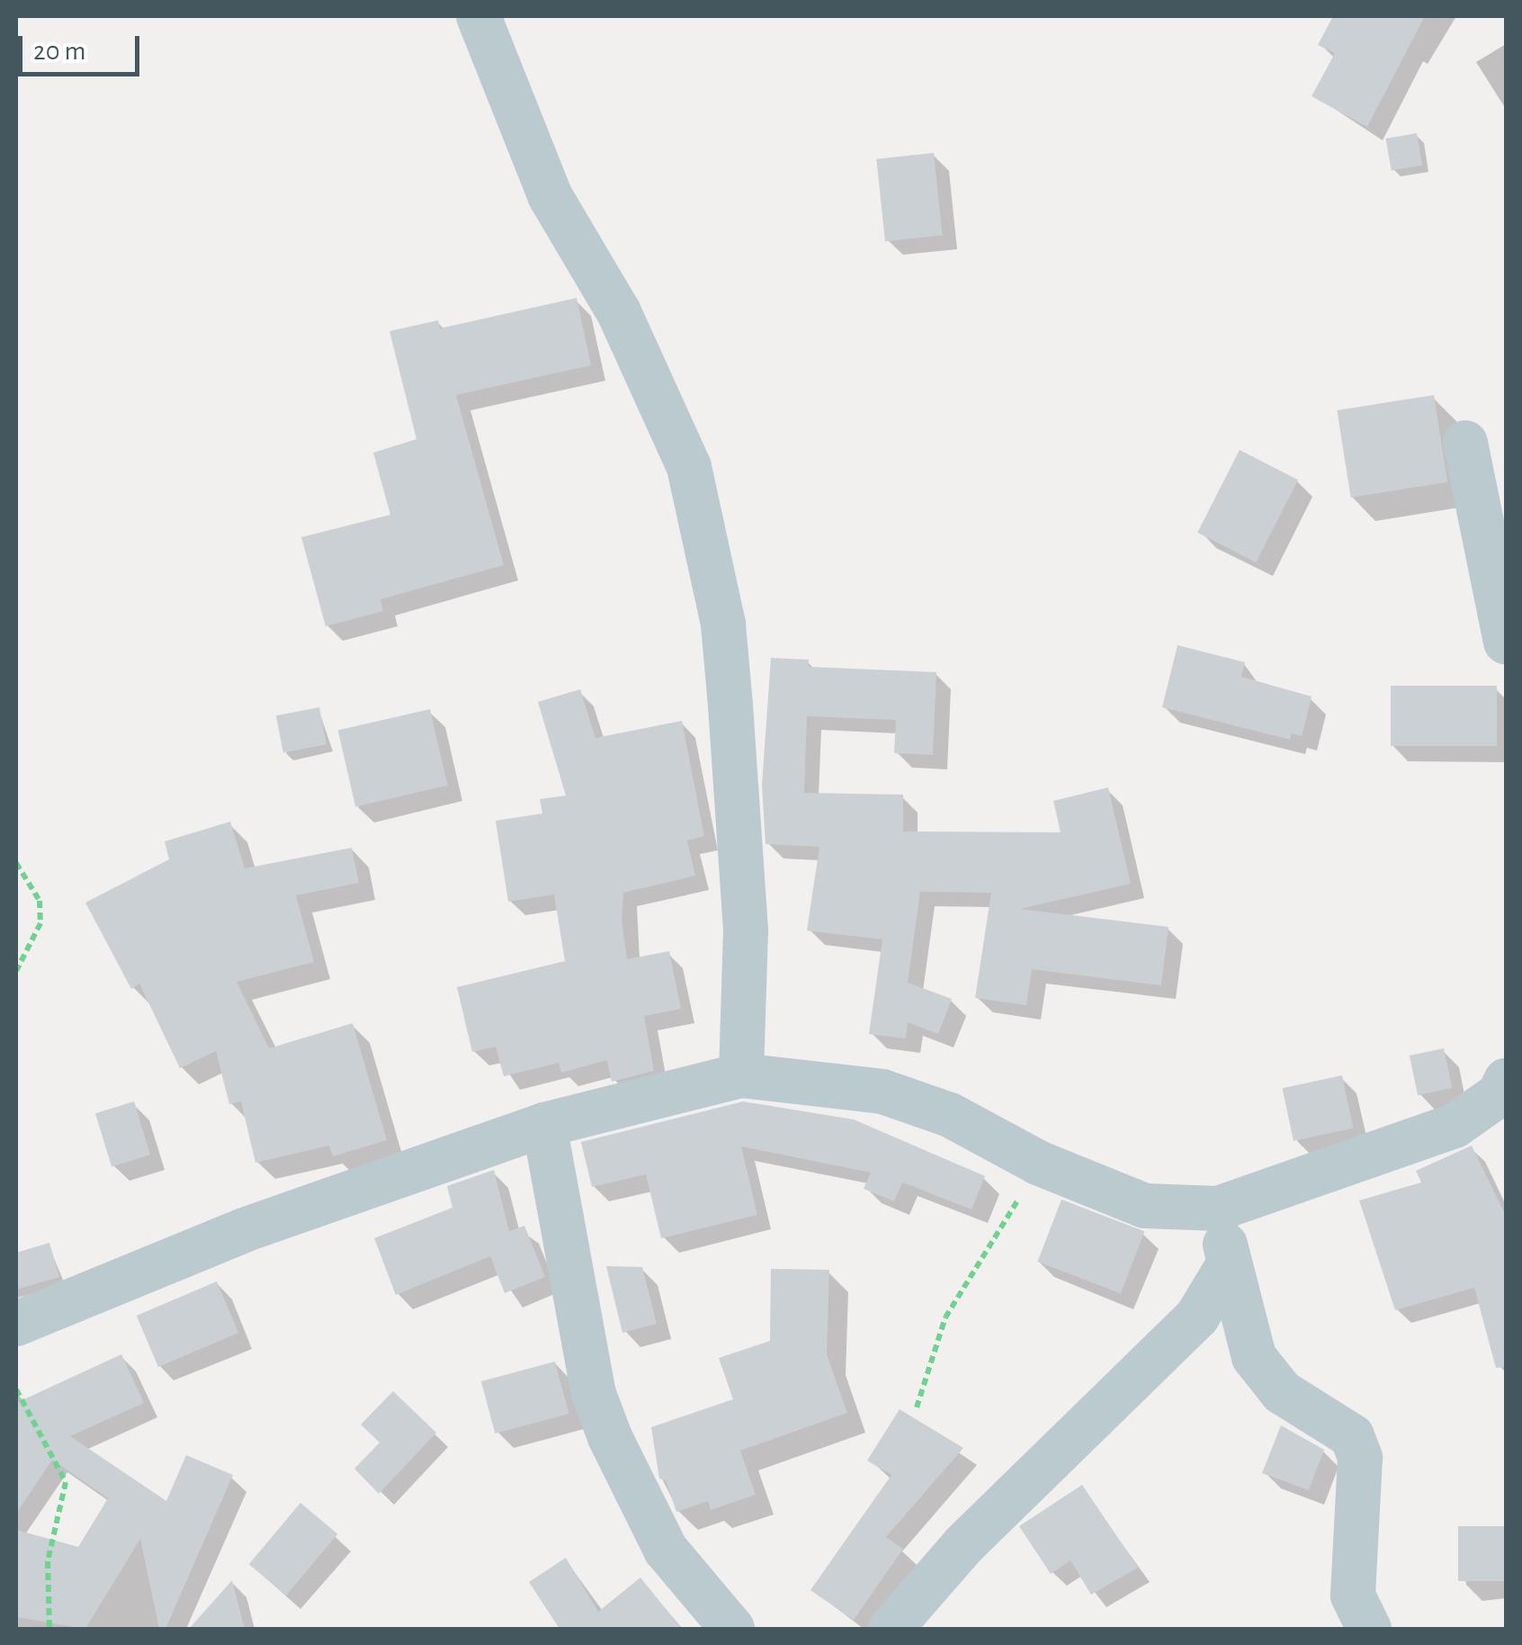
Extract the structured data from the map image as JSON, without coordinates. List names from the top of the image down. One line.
{"scale_bar":"20 m"}
